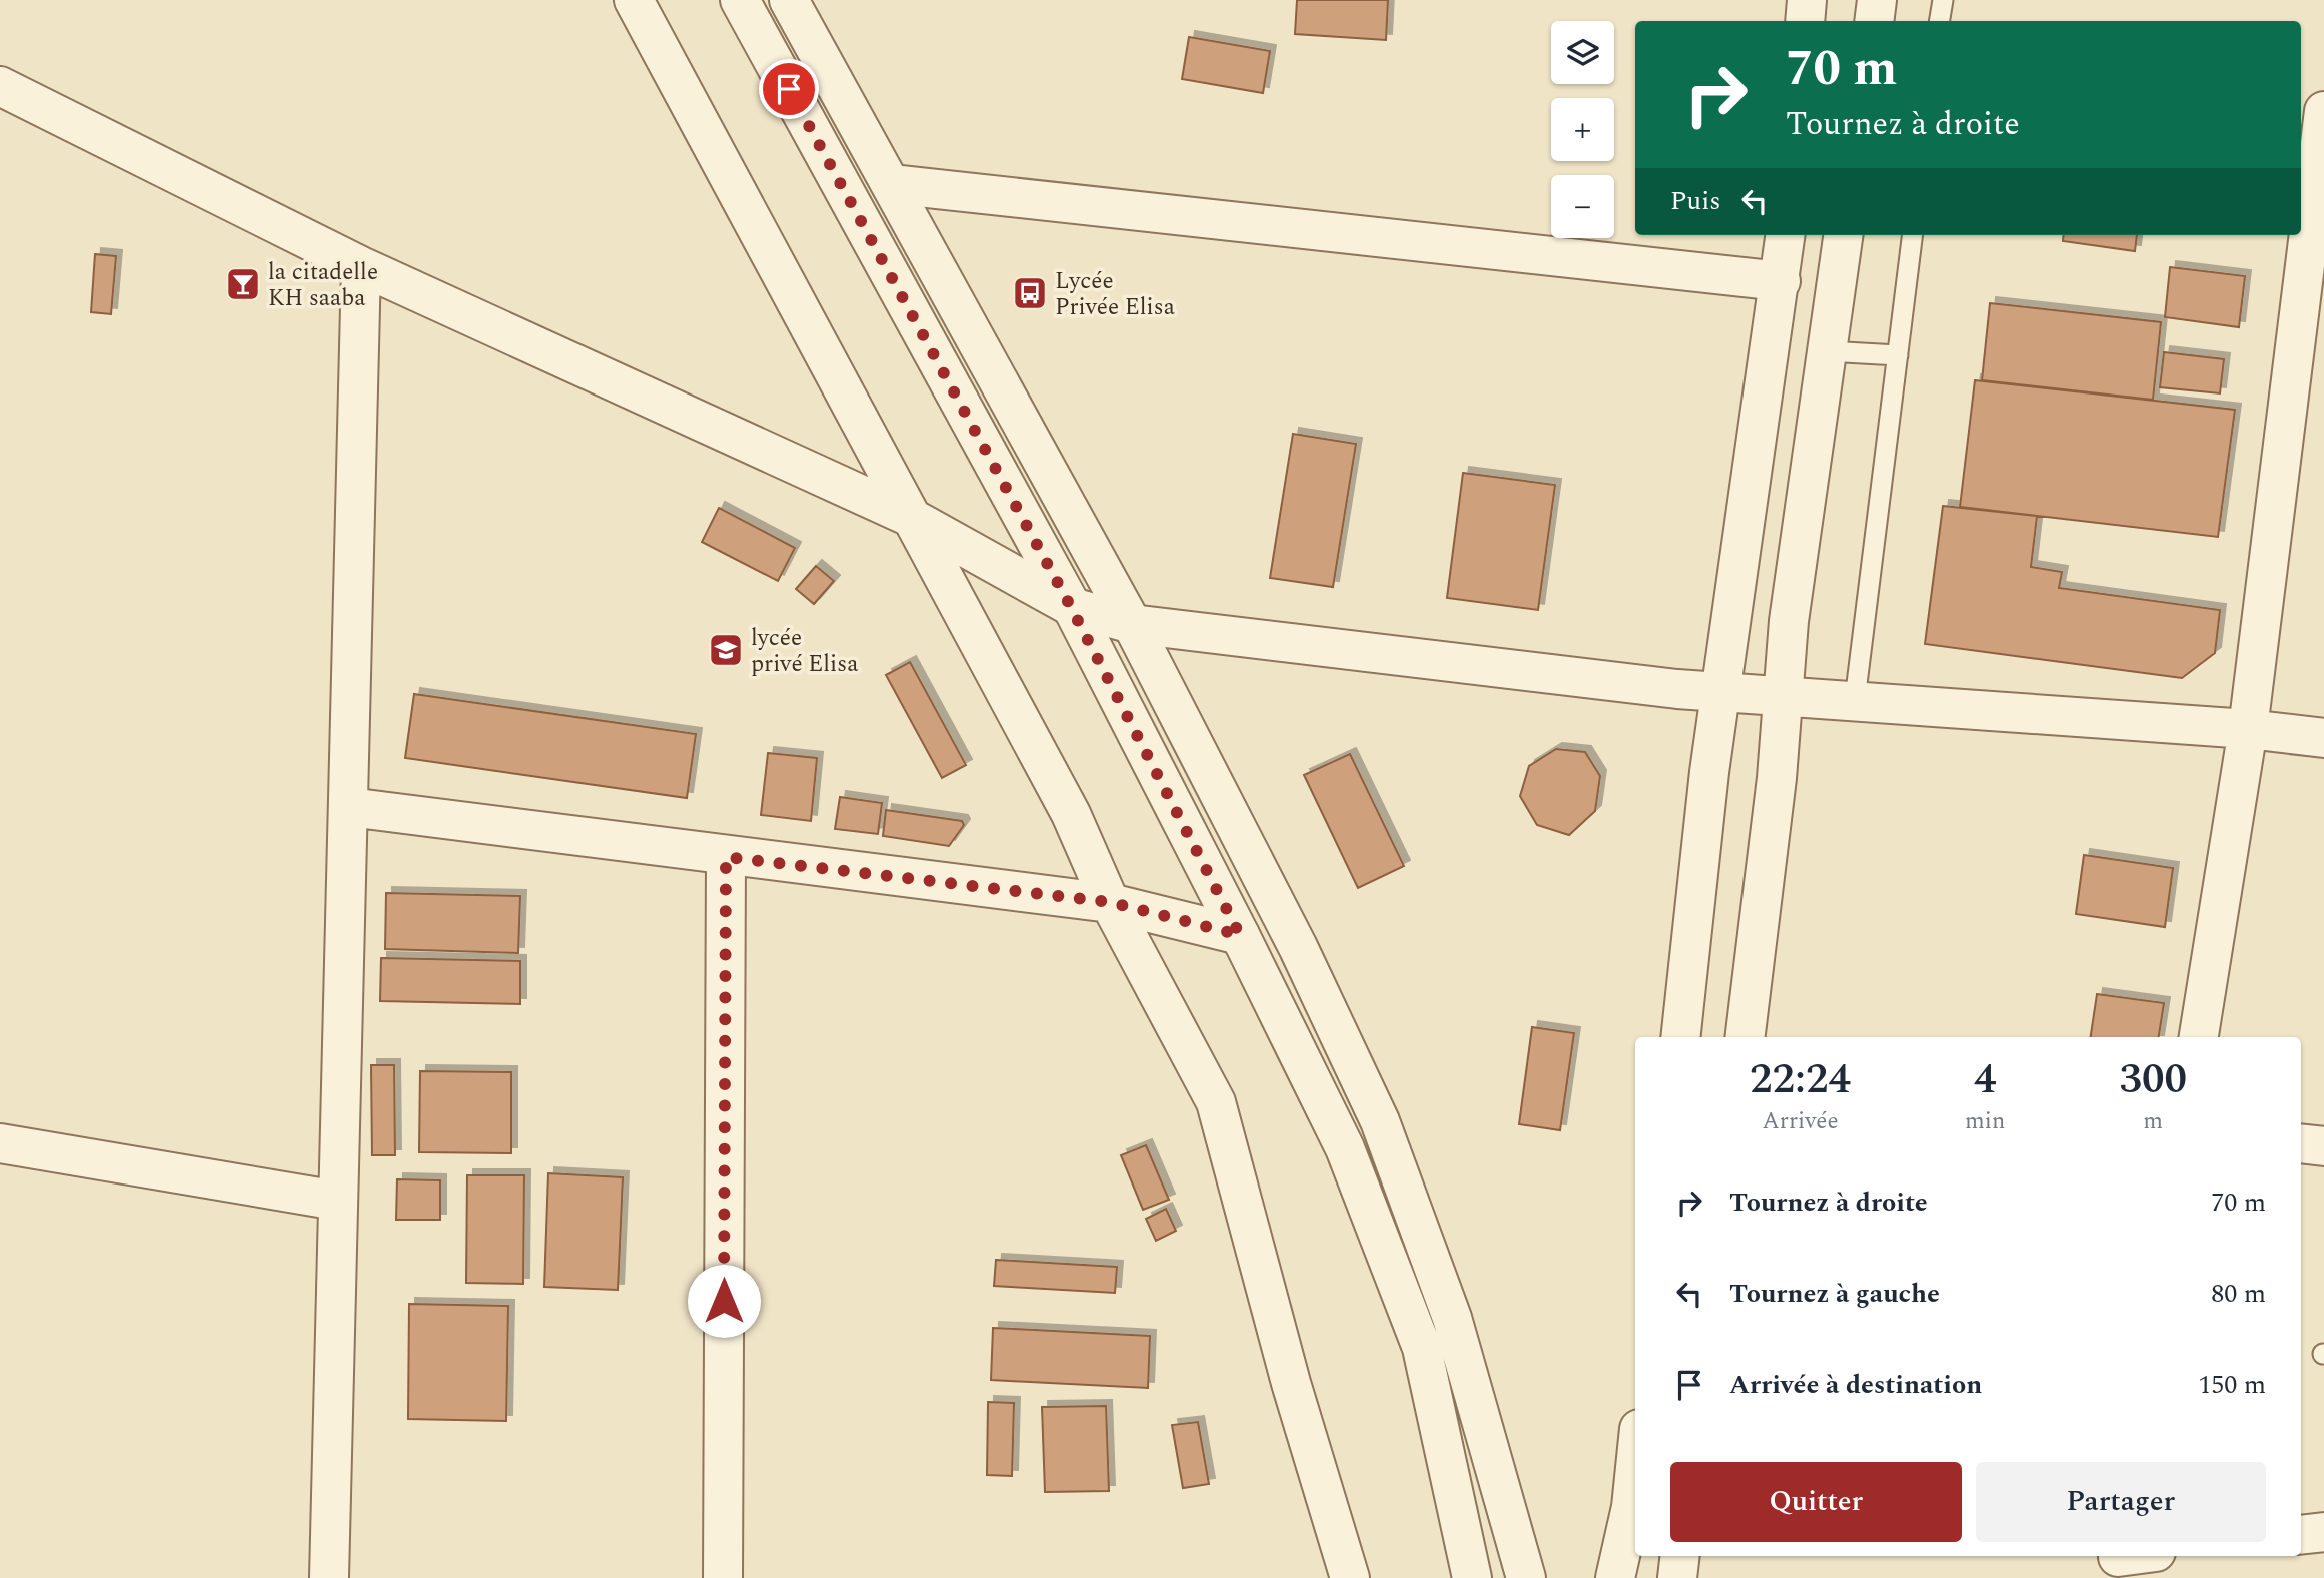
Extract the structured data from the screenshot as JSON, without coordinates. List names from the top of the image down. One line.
{"places":{"bar":["la citadelle KH saaba"],"bus stop":["Lycée Privée Elisa"],"school or university":["lycée privé Elisa"]},"page":{"map_buttons":["+","−"],"turn":["70 m","Tournez à droite"],"then":"Puis","eta":["22:24","Arrivée","4","min","300","m"],"list":[{"name":"Tournez à droite","value":"70 m"},{"name":"Tournez à gauche","value":"80 m"},{"name":"Arrivée à destination","value":"150 m"}],"buttons":["Quitter","Partager"]}}
